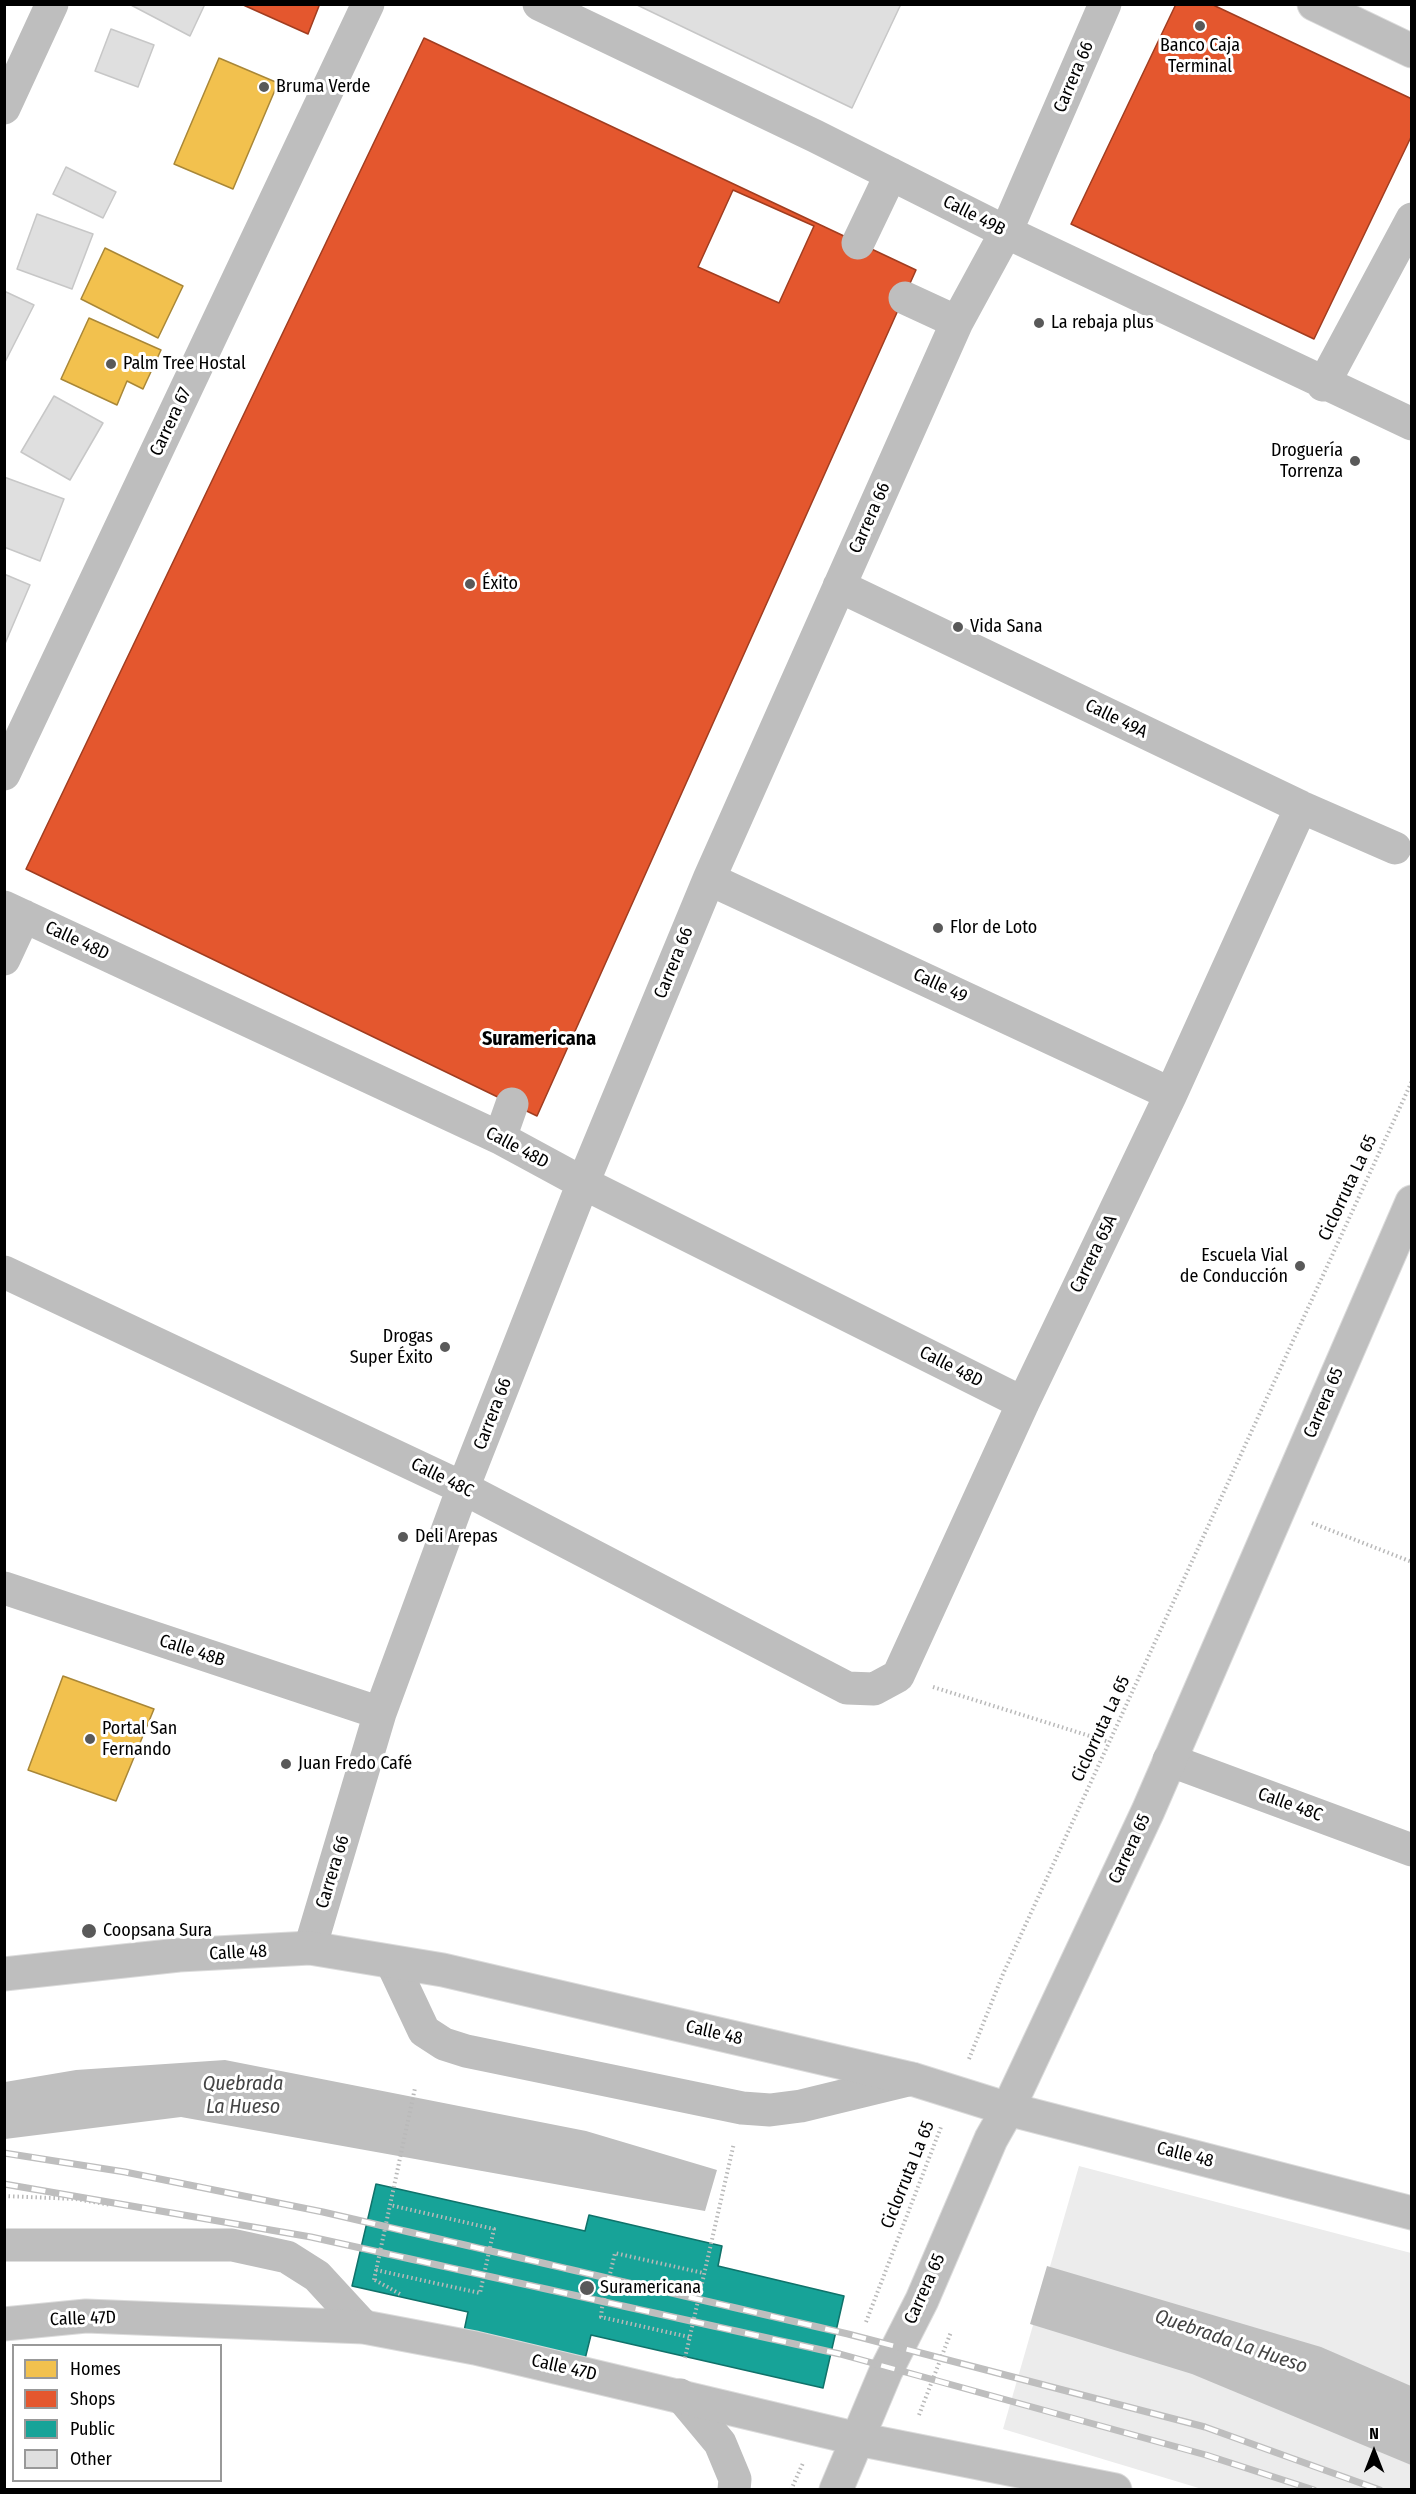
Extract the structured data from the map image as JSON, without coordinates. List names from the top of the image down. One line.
{"streets":{"street":["Carrera 66","Calle 49B","Carrera 67","Calle 49A","Calle 48D","Calle 49","Carrera 65A","Carrera 65","Calle 48C","Calle 48B","Calle 48","Calle 47D"],"path":["Ciclorruta La 65"]},"crossings":[["Carrera 66","Calle 49B"],["Carrera 66","Calle 49A"],["Carrera 66","Calle 48D"],["Carrera 66","Calle 49"],["Carrera 66","Calle 48C"],["Carrera 66","Calle 48B"],["Carrera 66","Calle 48"],["Calle 49A","Carrera 65A"],["Calle 48D","Carrera 65A"],["Calle 49","Carrera 65A"],["Ciclorruta La 65","Calle 48"],["Carrera 65A","Calle 48C"],["Carrera 65","Calle 48C"],["Carrera 65","Calle 48"],["Carrera 65","Calle 47D"]],"districts":["Suramericana"],"water":["Quebrada La Hueso"],"places":["Banco Caja Terminal","Bruma Verde","La rebaja plus","Palm Tree Hostal","Droguería Torrenza","Éxito","Vida Sana","Flor de Loto","Escuela Vial de Conducción","Drogas Super Éxito","Deli Arepas","Portal San Fernando","Juan Fredo Café","Coopsana Sura","Suramericana"],"legend":["Homes","Shops","Public","Other"],"north":"top"}
